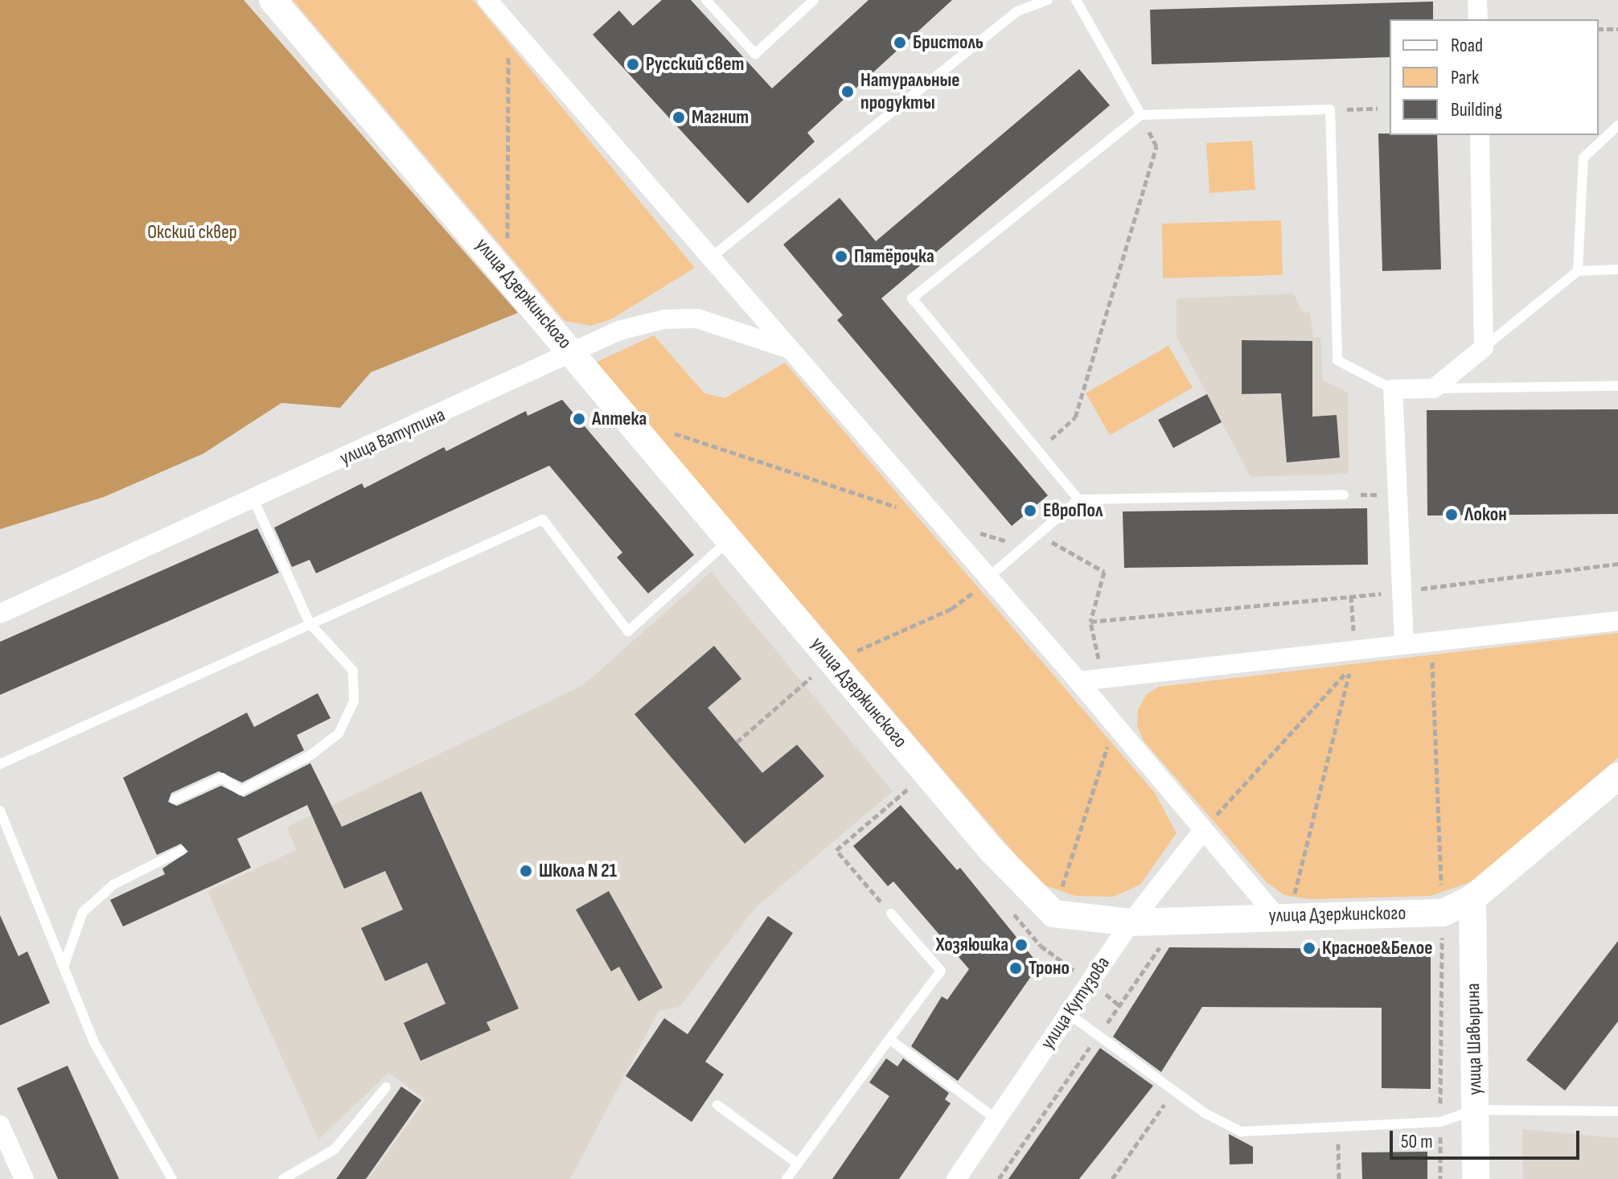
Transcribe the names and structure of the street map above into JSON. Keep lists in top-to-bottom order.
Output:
{
  "streets": {
    "street": [
      "улица Дзержинского",
      "улица Ватутина",
      "улица Кутузова",
      "улица Шавырина"
    ]
  },
  "crossings": [
    ["улица Дзержинского", "улица Ватутина"],
    ["улица Дзержинского", "улица Кутузова"],
    ["улица Дзержинского", "улица Шавырина"]
  ],
  "parks": ["Окский сквер"],
  "places": [
    "Бристоль",
    "Русский свет",
    "Натуральные продукты",
    "Магнит",
    "Пятёрочка",
    "Аптека",
    "ЕвроПол",
    "Локон",
    "Школа N 21",
    "Хозяюшка",
    "Красное&Белое",
    "Троно"
  ],
  "legend": ["Road", "Park", "Building"],
  "scale_bar": "50 m"
}
